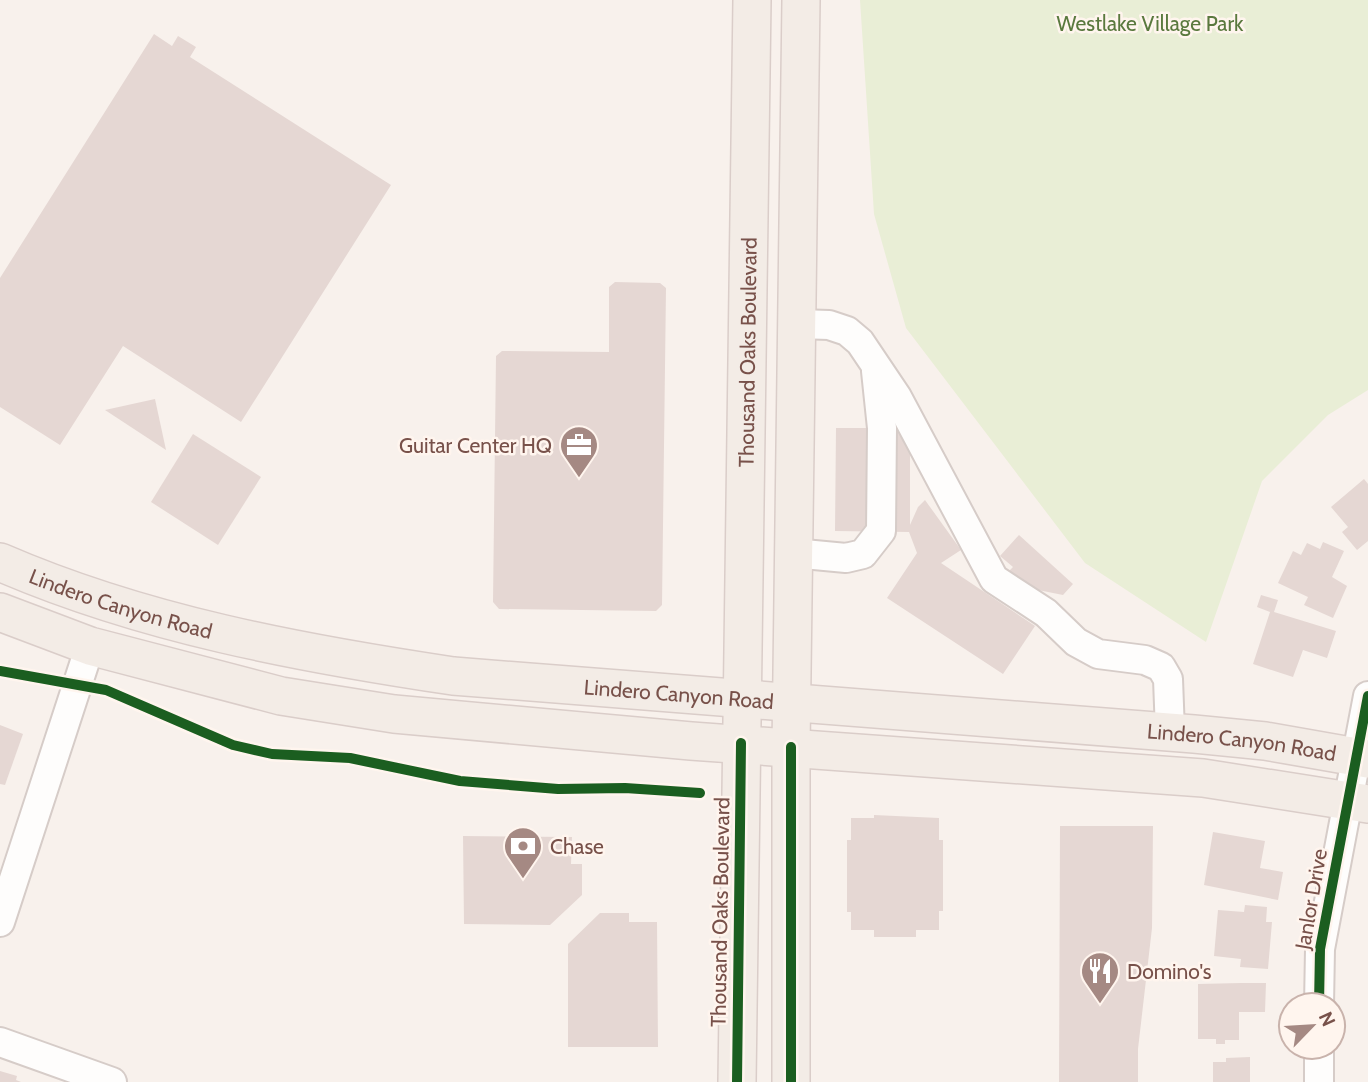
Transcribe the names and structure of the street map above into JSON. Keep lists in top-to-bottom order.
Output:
{
  "streets": {
    "main road": ["Thousand Oaks Boulevard", "Lindero Canyon Road"],
    "street": ["Janlor Drive"]
  },
  "crossings": [
    ["Thousand Oaks Boulevard", "Lindero Canyon Road"],
    ["Lindero Canyon Road", "Janlor Drive"]
  ],
  "parks": ["Westlake Village Park"],
  "places": {
    "office": ["Guitar Center HQ"],
    "bank": ["Chase"],
    "restaurant": ["Domino's"]
  },
  "north": "top right"
}
